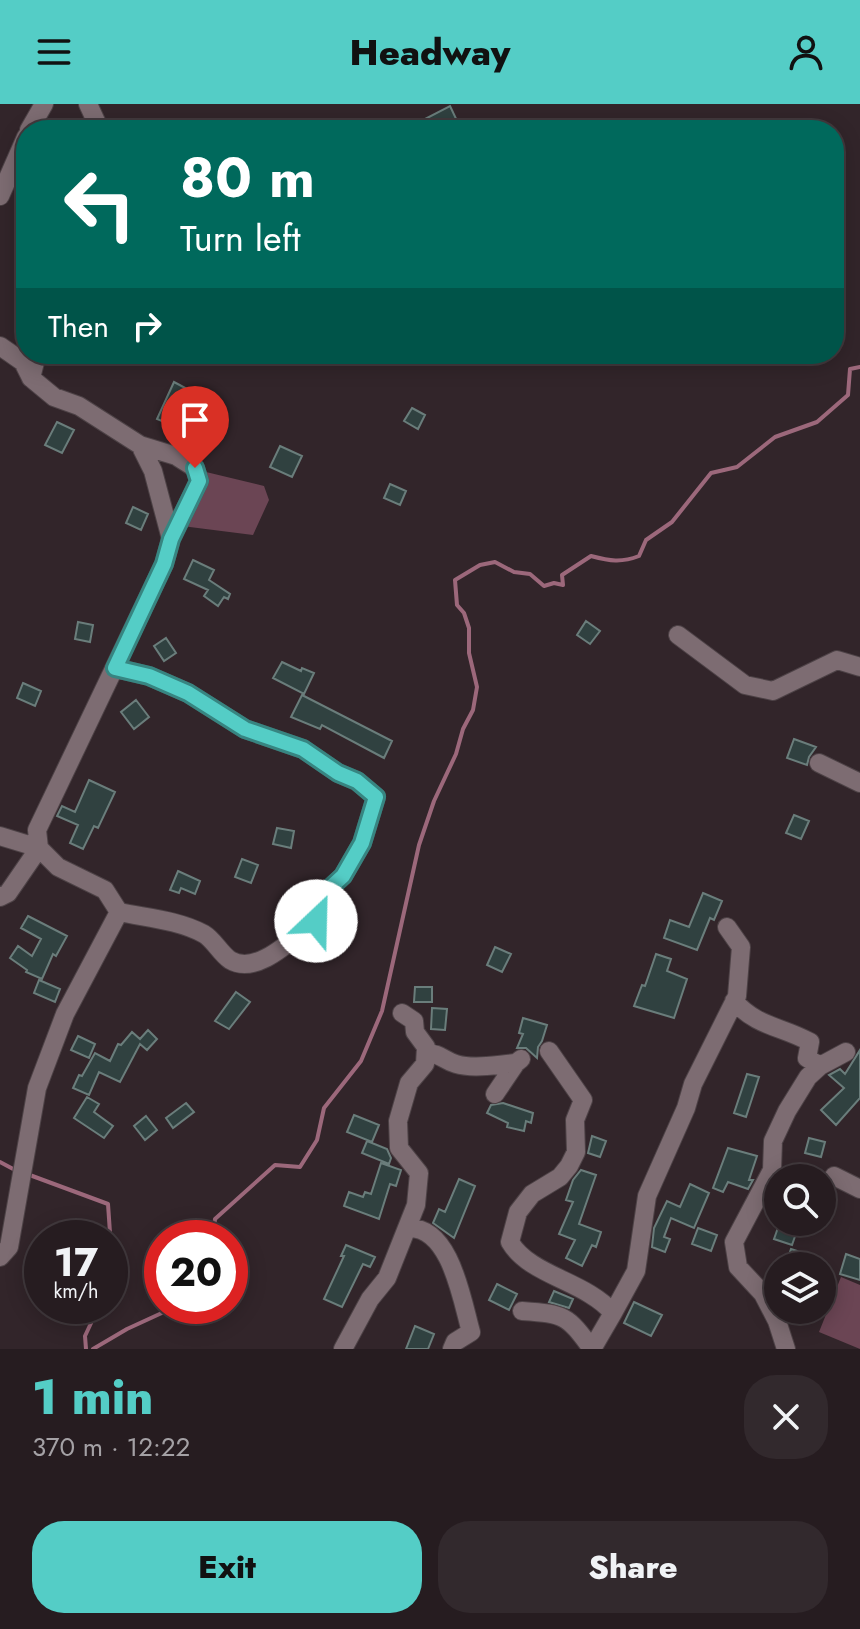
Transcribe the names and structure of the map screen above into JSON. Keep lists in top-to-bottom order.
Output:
{
  "page": {
    "header": "Headway",
    "turn": ["80 m", "Turn left"],
    "then": "Then",
    "speed": "17 km/h",
    "limit": "20",
    "heading": ["1 min", "370 m · 12:22"],
    "buttons": ["Exit", "Share"]
  }
}
